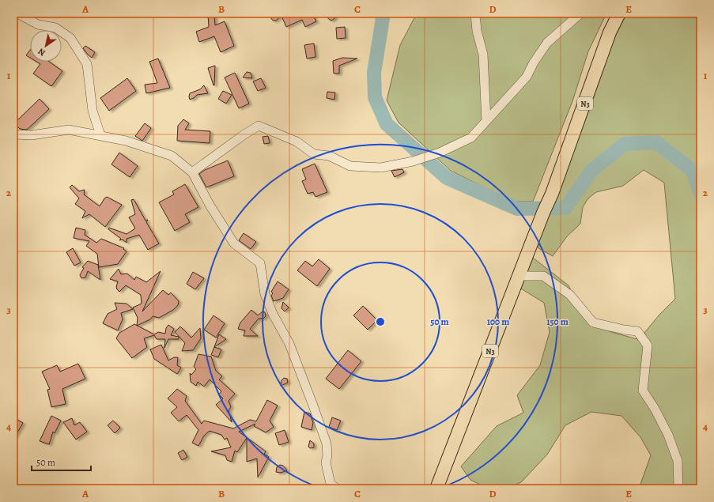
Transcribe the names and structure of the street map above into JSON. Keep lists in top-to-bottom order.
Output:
{
  "streets": {
    "highway": ["N3"]
  },
  "scale_bar": "50 m",
  "north": "bottom left",
  "grid": {
    "columns": [
      "A",
      "B",
      "C",
      "D",
      "E"
    ],
    "rows": [
      "1",
      "2",
      "3",
      "4"
    ]
  },
  "rings": ["50 m", "100 m", "150 m"]
}
